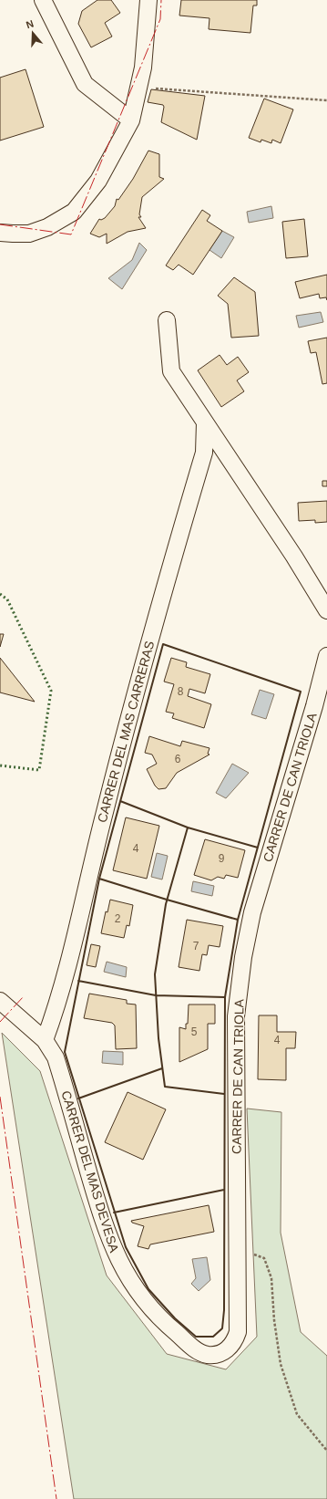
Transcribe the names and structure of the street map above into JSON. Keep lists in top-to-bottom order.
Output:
{
  "streets": {
    "street": ["CARRER DEL MAS CARRERAS", "CARRER DE CAN TRIOLA", "CARRER DEL MAS DEVESA"]
  },
  "crossings": [
    ["CARRER DEL MAS CARRERAS", "CARRER DEL MAS DEVESA"],
    ["CARRER DE CAN TRIOLA", "CARRER DEL MAS DEVESA"]
  ],
  "house_numbers": [
    "8",
    "6",
    "4",
    "9",
    "2",
    "7",
    "5",
    "4"
  ],
  "north": "top"
}
